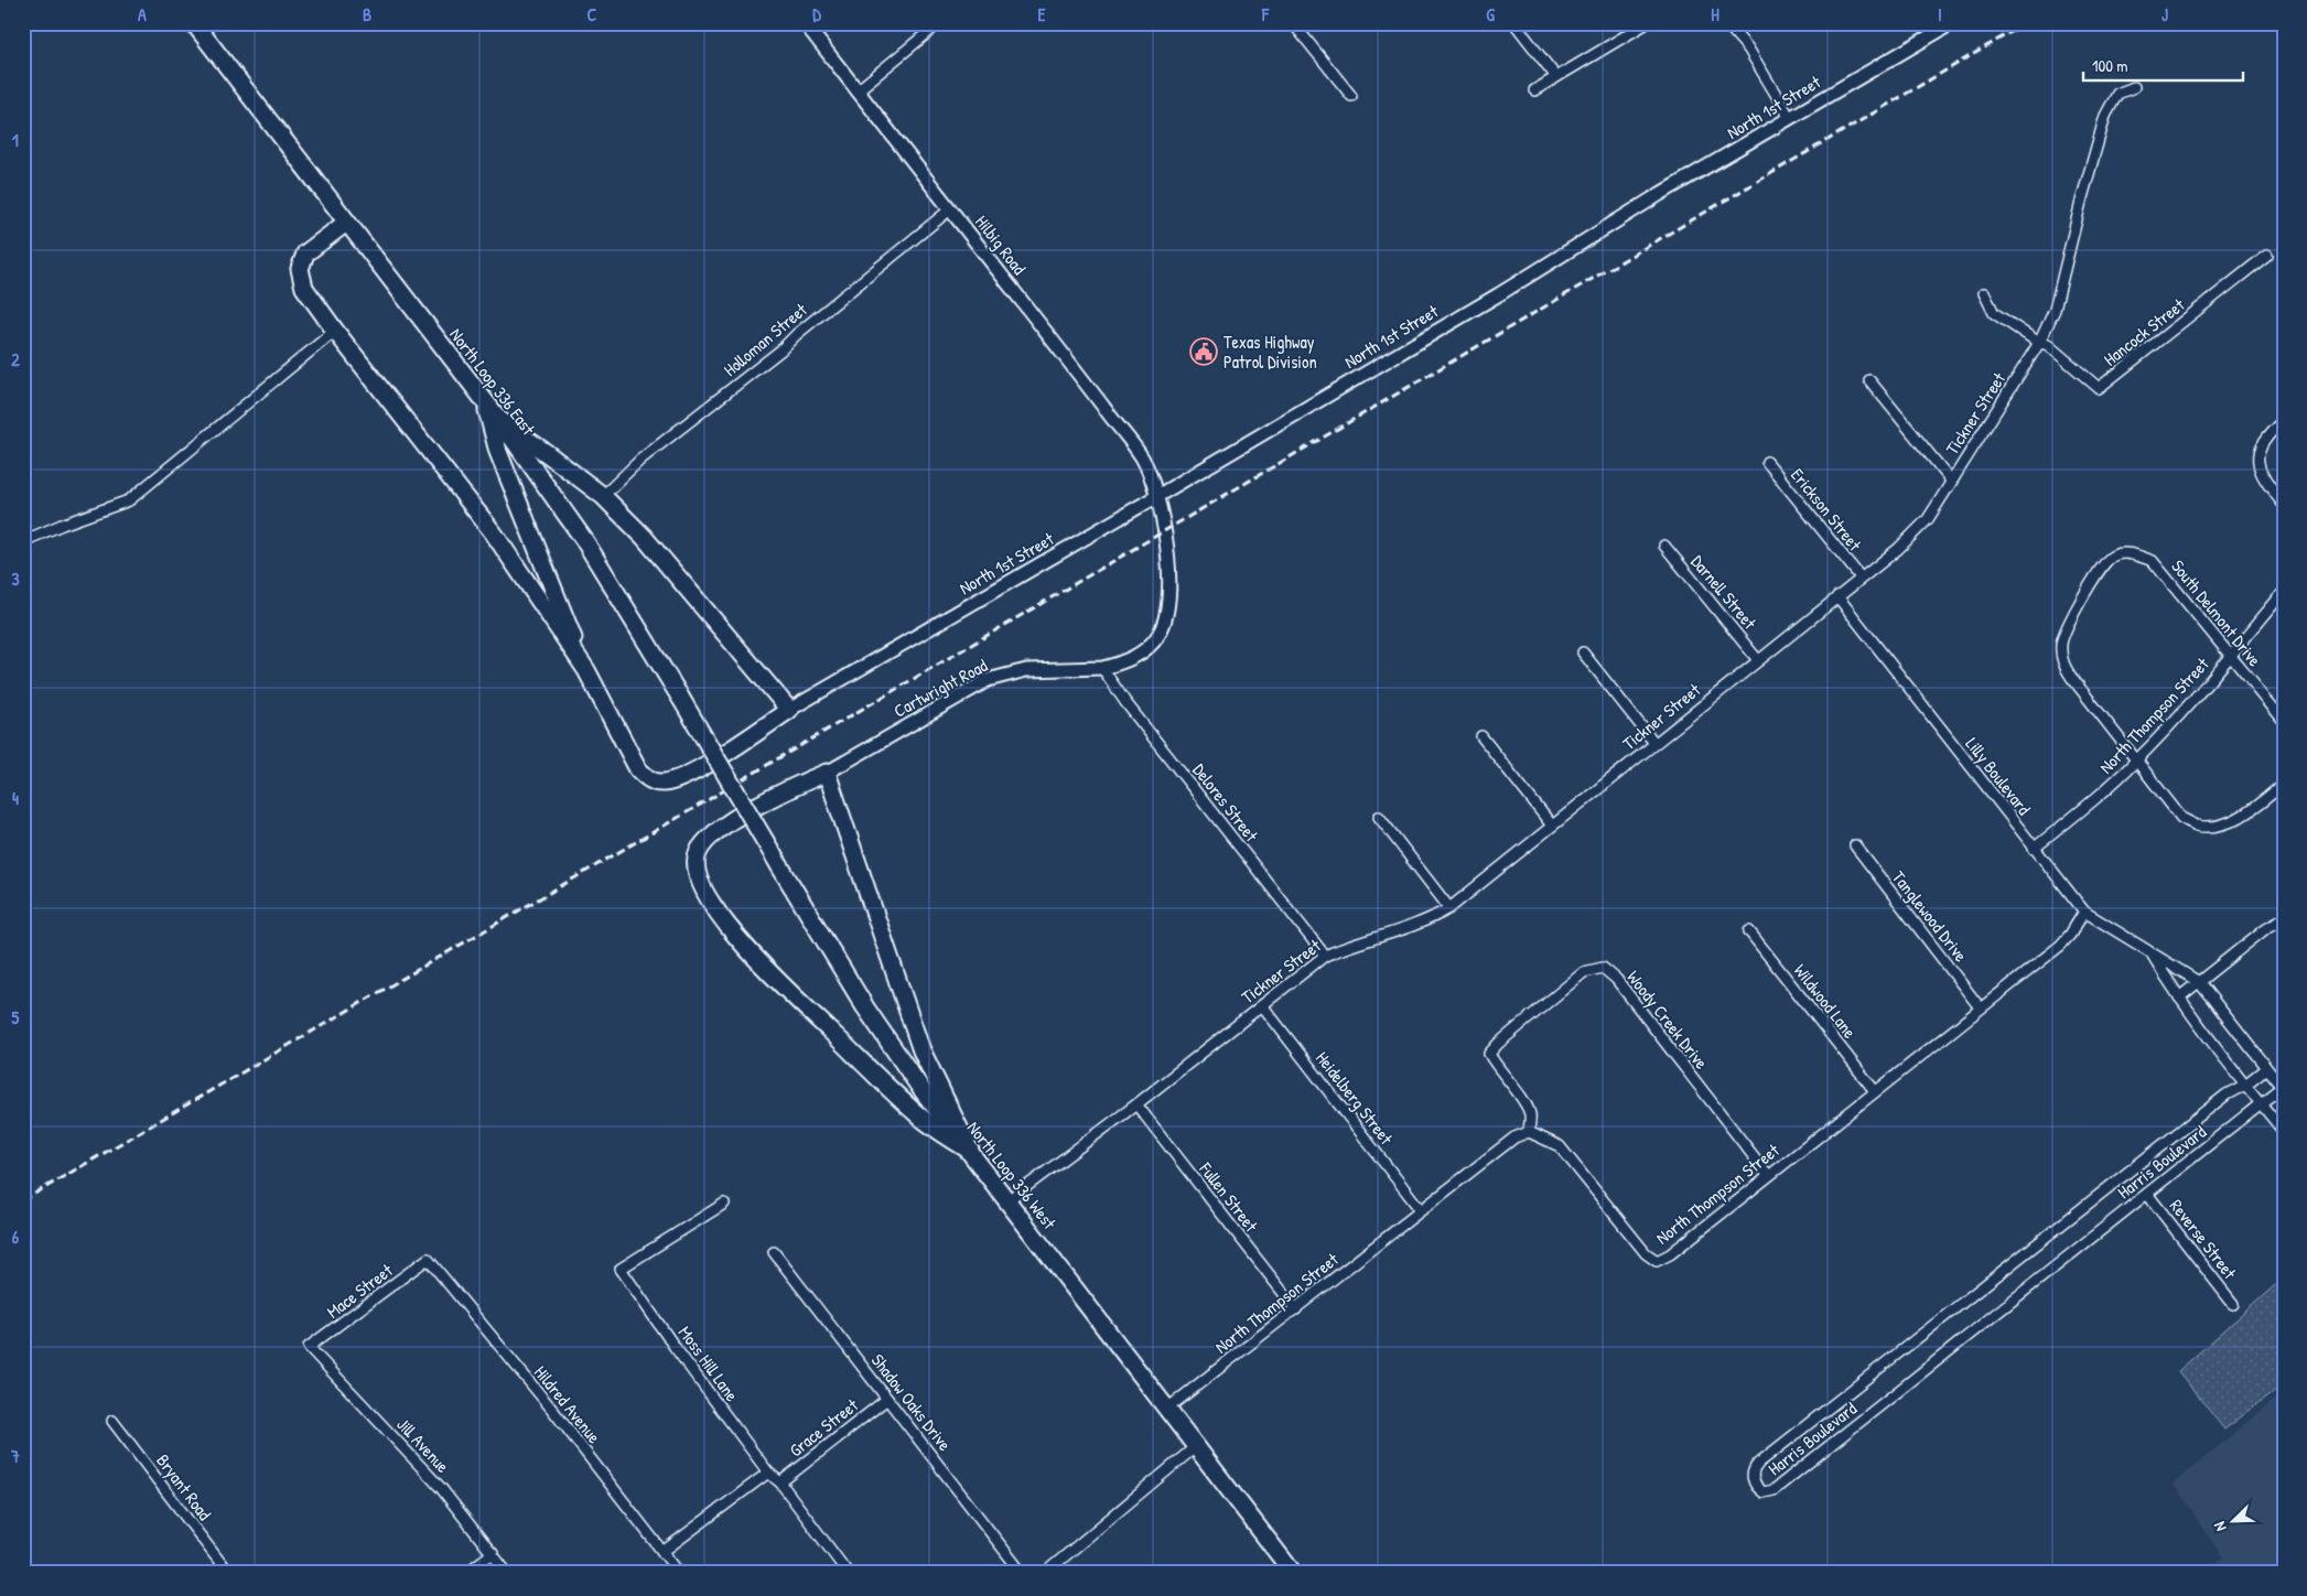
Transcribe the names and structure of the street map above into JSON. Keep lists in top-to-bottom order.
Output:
{
  "streets": {
    "main road": ["North Loop 336 East", "North Loop 336 West"],
    "street": [
      "North 1st Street",
      "Hilbig Road",
      "Hancock Street",
      "Holloman Street",
      "Tickner Street",
      "Erickson Street",
      "Darnell Street",
      "South Delmont Drive",
      "Cartwright Road",
      "North Thompson Street",
      "Lilly Boulevard",
      "Delores Street",
      "Tanglewood Drive",
      "Wildwood Lane",
      "Woody Creek Drive",
      "Heidelberg Street",
      "Harris Boulevard",
      "Fullen Street",
      "Reverse Street",
      "Mace Street",
      "Moss Hill Lane",
      "Shadow Oaks Drive",
      "Hildred Avenue",
      "Grace Street",
      "Jill Avenue",
      "Bryant Road"
    ]
  },
  "crossings": [
    ["North 1st Street", "Hilbig Road"],
    ["North 1st Street", "Cartwright Road"],
    ["Hilbig Road", "Holloman Street"],
    ["Hilbig Road", "Cartwright Road"],
    ["Hancock Street", "Tickner Street"],
    ["North Loop 336 East", "North Loop 336 West"],
    ["Tickner Street", "Erickson Street"],
    ["Tickner Street", "Darnell Street"],
    ["Tickner Street", "Lilly Boulevard"],
    ["Tickner Street", "Delores Street"],
    ["Tickner Street", "Heidelberg Street"],
    ["Tickner Street", "North Loop 336 West"],
    ["Tickner Street", "Fullen Street"],
    ["South Delmont Drive", "North Thompson Street"],
    ["Cartwright Road", "Delores Street"],
    ["North Thompson Street", "Lilly Boulevard"],
    ["North Thompson Street", "Tanglewood Drive"],
    ["North Thompson Street", "Wildwood Lane"],
    ["North Thompson Street", "Woody Creek Drive"],
    ["North Thompson Street", "Heidelberg Street"],
    ["North Thompson Street", "North Loop 336 West"],
    ["North Thompson Street", "Fullen Street"],
    ["Lilly Boulevard", "Harris Boulevard"],
    ["Harris Boulevard", "Reverse Street"],
    ["Mace Street", "Hildred Avenue"],
    ["Mace Street", "Jill Avenue"],
    ["Moss Hill Lane", "Grace Street"],
    ["Shadow Oaks Drive", "Grace Street"]
  ],
  "places": {
    "public building": ["Texas Highway Patrol Division"]
  },
  "scale_bar": "100 m",
  "north": "bottom left",
  "grid": {
    "columns": [
      "A",
      "B",
      "C",
      "D",
      "E",
      "F",
      "G",
      "H",
      "I",
      "J"
    ],
    "rows": [
      "1",
      "2",
      "3",
      "4",
      "5",
      "6",
      "7"
    ]
  }
}
